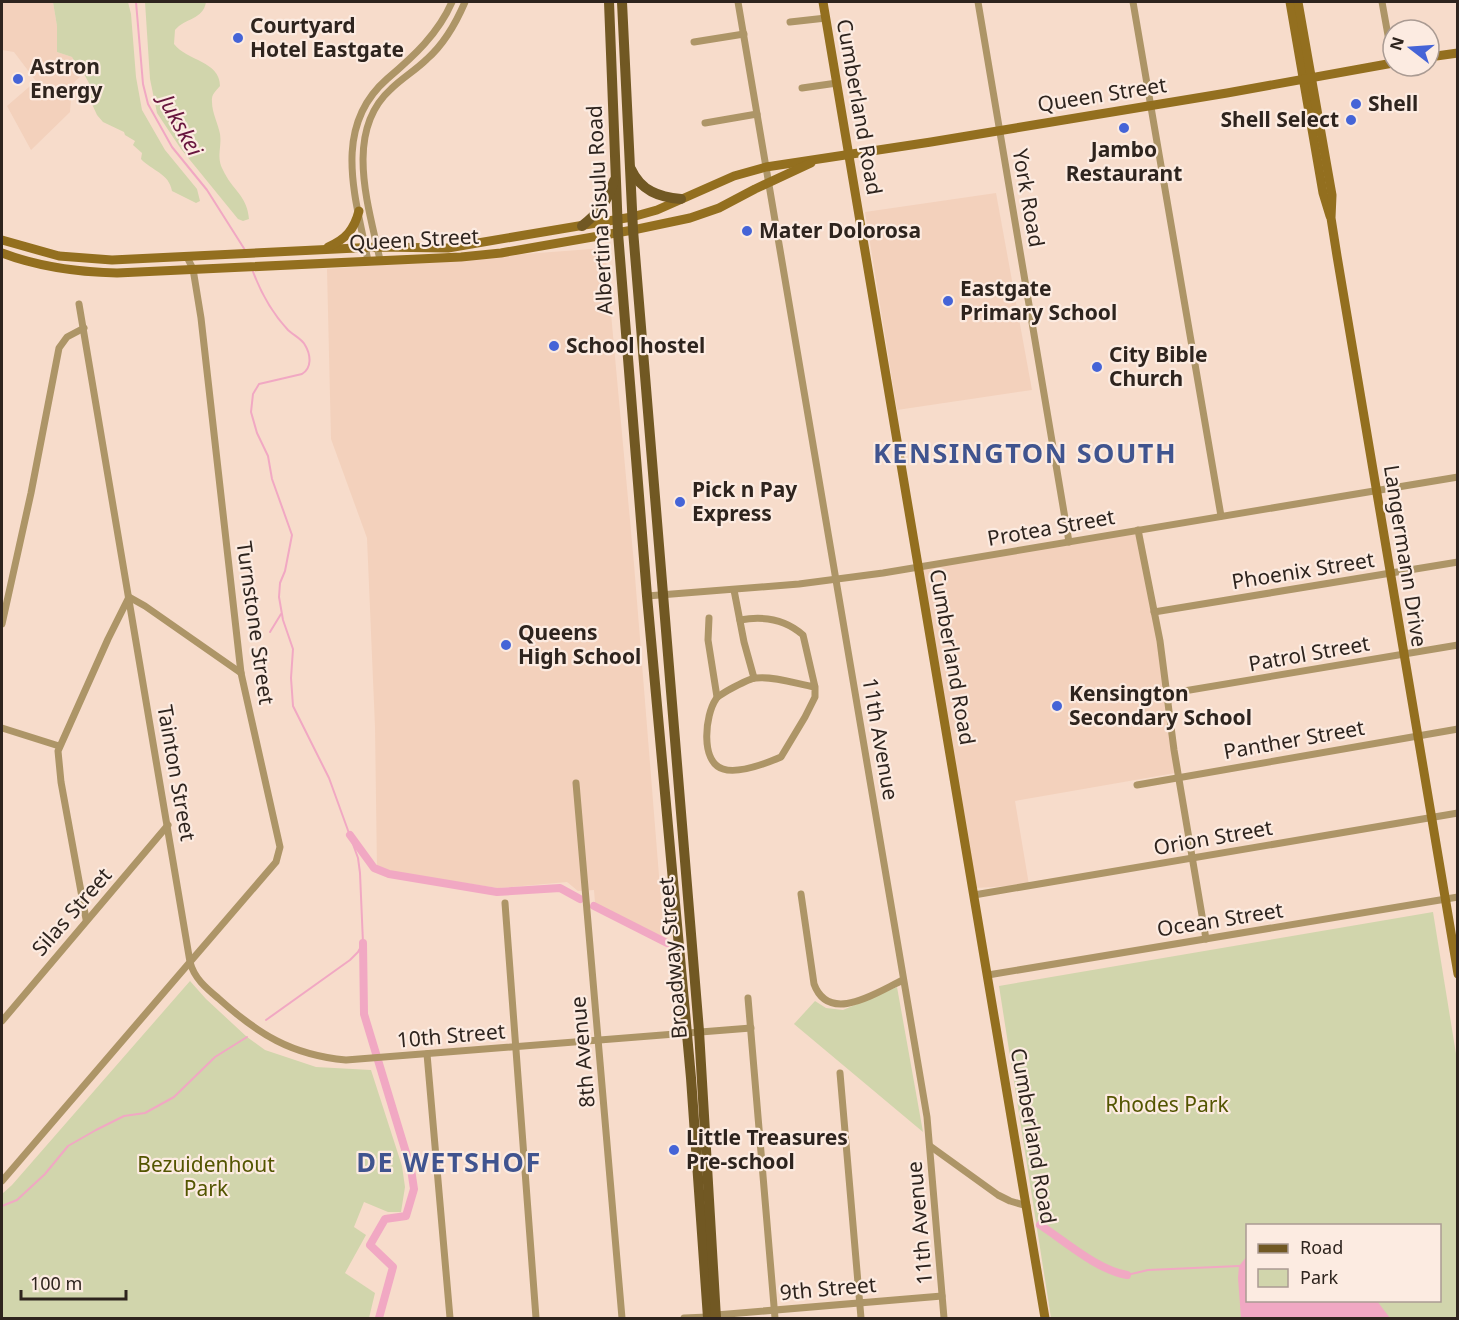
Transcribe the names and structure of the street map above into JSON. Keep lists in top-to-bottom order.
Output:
{
  "streets": {
    "main road": [
      "Queen Street",
      "Cumberland Road",
      "Albertina Sisulu Road",
      "Langermann Drive",
      "Broadway Street"
    ],
    "street": [
      "York Road",
      "Protea Street",
      "Phoenix Street",
      "Turnstone Street",
      "Patrol Street",
      "11th Avenue",
      "Panther Street",
      "Tainton Street",
      "Orion Street",
      "Silas Street",
      "Ocean Street",
      "10th Street",
      "8th Avenue",
      "9th Street"
    ]
  },
  "crossings": [
    ["Queen Street", "Cumberland Road"],
    ["Queen Street", "York Road"],
    ["Queen Street", "Albertina Sisulu Road"],
    ["Queen Street", "Langermann Drive"],
    ["Queen Street", "Turnstone Street"],
    ["Queen Street", "11th Avenue"],
    ["Cumberland Road", "Protea Street"],
    ["Cumberland Road", "Orion Street"],
    ["Cumberland Road", "Ocean Street"],
    ["York Road", "Protea Street"],
    ["Albertina Sisulu Road", "Protea Street"],
    ["Albertina Sisulu Road", "Broadway Street"],
    ["Protea Street", "Langermann Drive"],
    ["Protea Street", "11th Avenue"],
    ["Protea Street", "Broadway Street"],
    ["Langermann Drive", "Phoenix Street"],
    ["Langermann Drive", "Patrol Street"],
    ["Langermann Drive", "Panther Street"],
    ["Langermann Drive", "Orion Street"],
    ["Langermann Drive", "Ocean Street"],
    ["Turnstone Street", "Tainton Street"],
    ["Turnstone Street", "10th Street"],
    ["11th Avenue", "9th Street"],
    ["Tainton Street", "Silas Street"],
    ["Tainton Street", "10th Street"],
    ["Broadway Street", "10th Street"],
    ["Broadway Street", "9th Street"],
    ["10th Street", "8th Avenue"]
  ],
  "districts": ["KENSINGTON SOUTH", "DE WETSHOF"],
  "water": ["Jukskei"],
  "parks": ["Rhodes Park", "Bezuidenhout Park"],
  "places": [
    "Courtyard Hotel Eastgate",
    "Astron Energy",
    "Shell",
    "Shell Select",
    "Jambo Restaurant",
    "Mater Dolorosa",
    "Eastgate Primary School",
    "School hostel",
    "City Bible Church",
    "Pick n Pay Express",
    "Queens High School",
    "Kensington Secondary School",
    "Little Treasures Pre-school"
  ],
  "legend": ["Road", "Park"],
  "scale_bar": "100 m",
  "north": "left"
}
